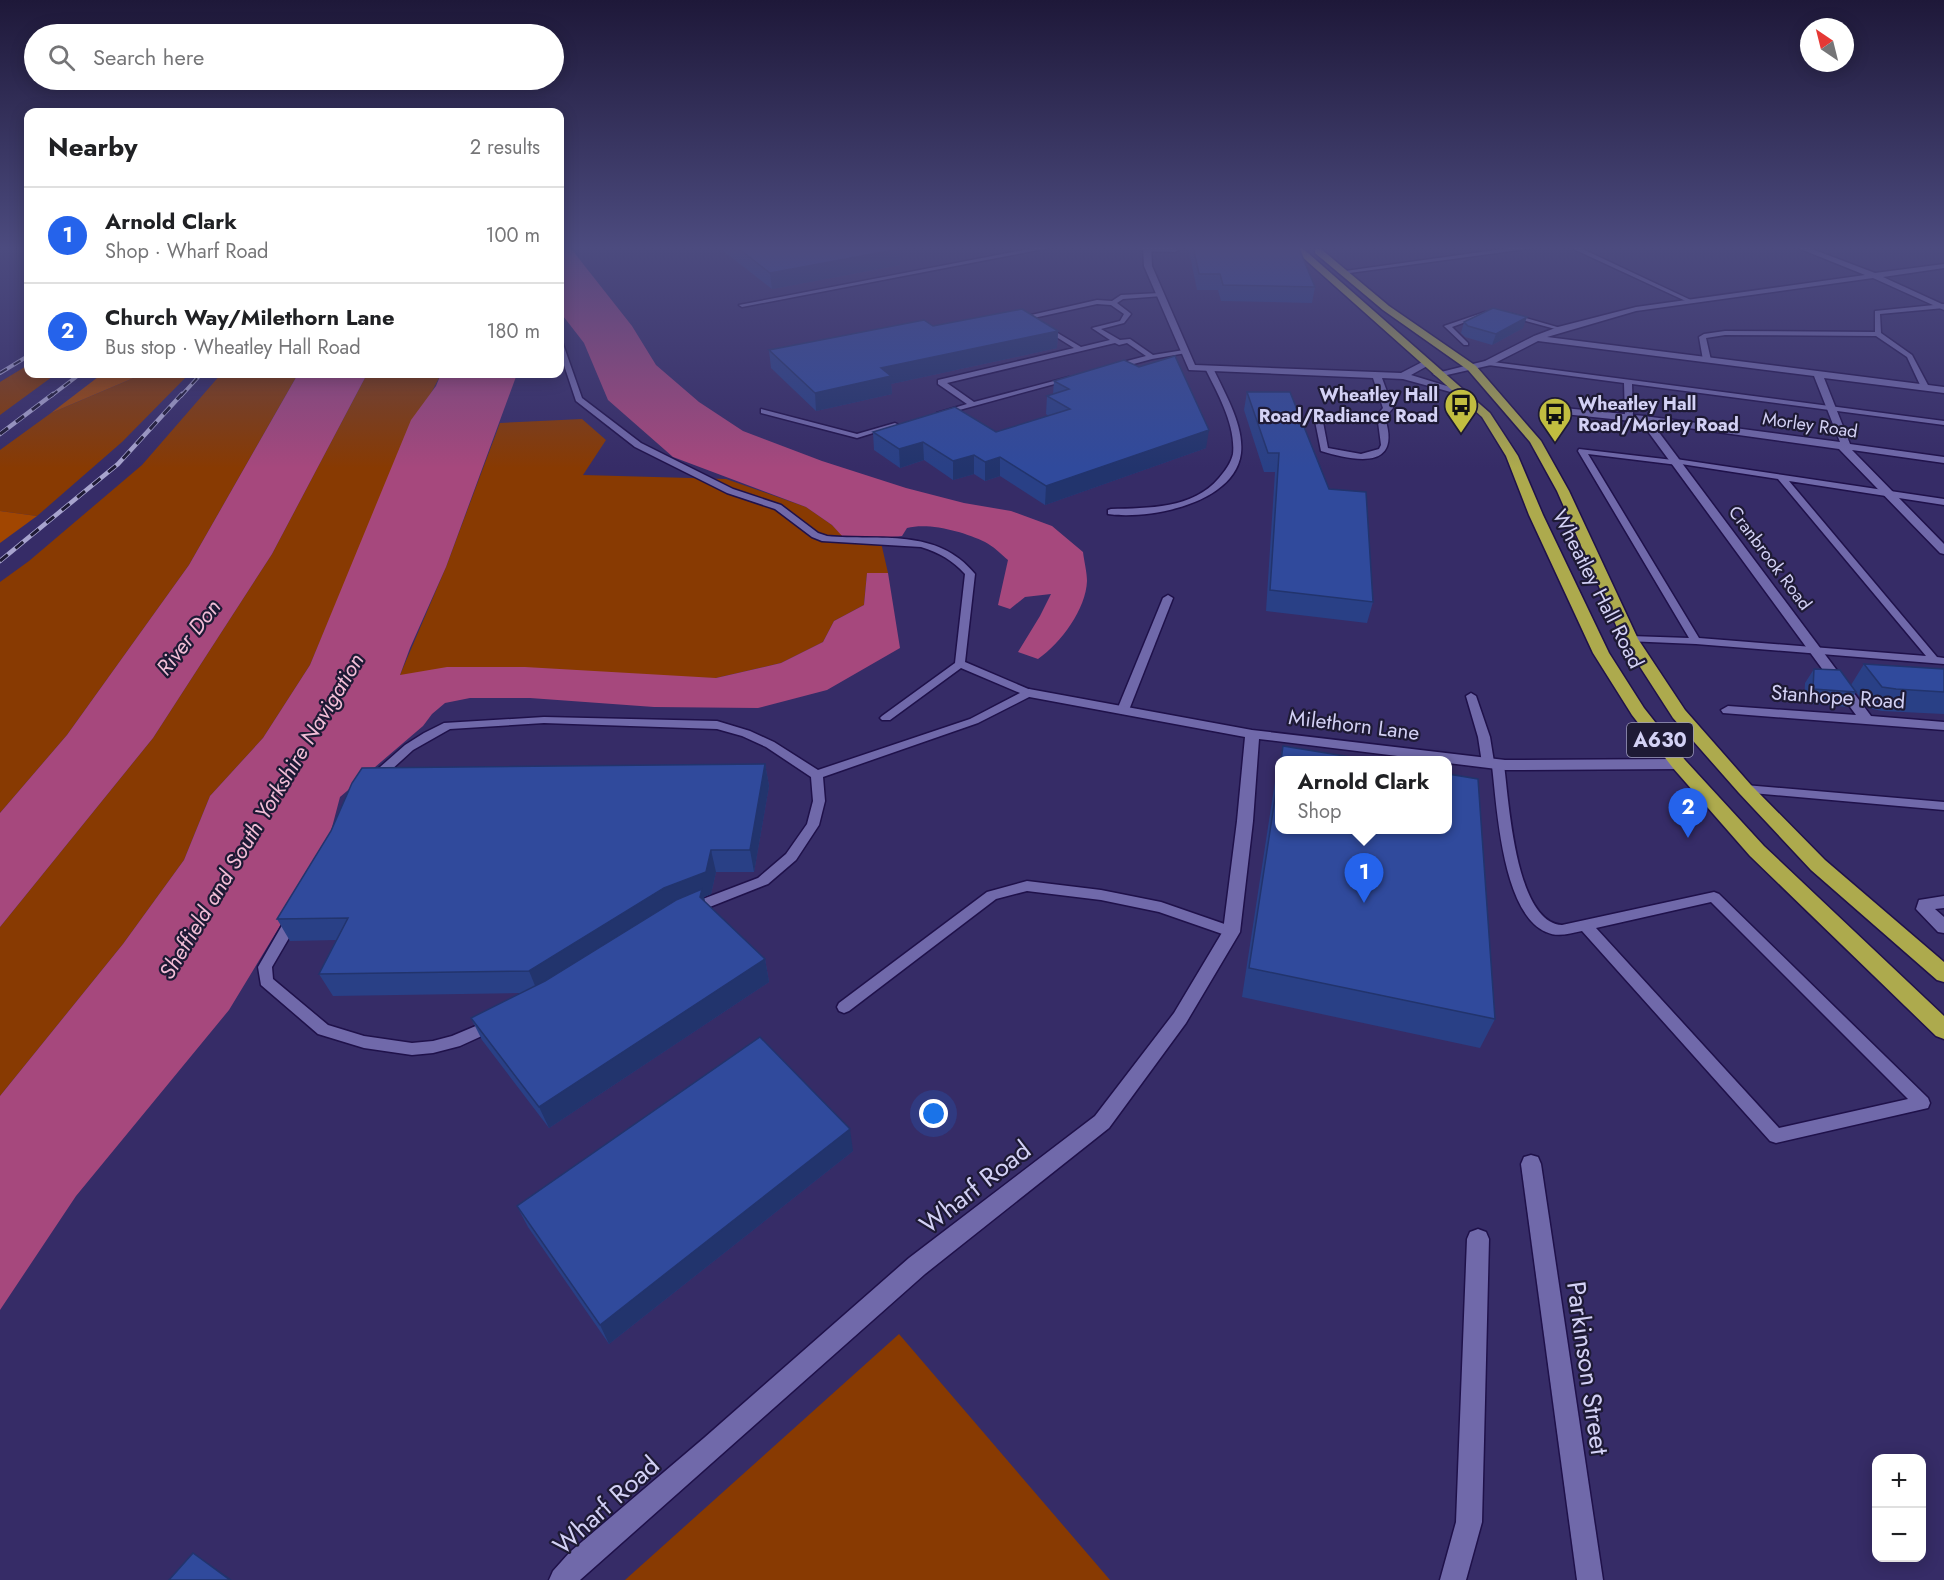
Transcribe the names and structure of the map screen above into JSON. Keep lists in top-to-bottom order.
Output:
{
  "streets": {
    "highway": ["Wheatley Hall Road", "A630"],
    "street": [
      "Morley Road",
      "Cranbrook Road",
      "Stanhope Road",
      "Milethorn Lane",
      "Wharf Road",
      "Parkinson Street"
    ]
  },
  "crossings": [
    ["Morley Road", "Cranbrook Road"],
    ["Cranbrook Road", "Stanhope Road"],
    ["Wheatley Hall Road", "Milethorn Lane"],
    ["Milethorn Lane", "Wharf Road"]
  ],
  "water": ["River Don", "Sheffield and South Yorkshire Navigation"],
  "places": {
    "bus stop": ["Wheatley Hall Road/Radiance Road", "Wheatley Hall Road/Morley Road"]
  },
  "north": "top left",
  "page": {
    "search": "Search here",
    "heading": ["Nearby", "2 results"],
    "list": [
      {
        "mark": "1",
        "name": "Arnold Clark",
        "note": "Shop · Wharf Road",
        "value": "100 m"
      },
      {
        "mark": "2",
        "name": "Church Way/Milethorn Lane",
        "note": "Bus stop · Wheatley Hall Road",
        "value": "180 m"
      }
    ],
    "popup": ["Arnold Clark", "Shop"],
    "pins": ["2", "1"],
    "map_buttons": ["+", "−"]
  }
}
